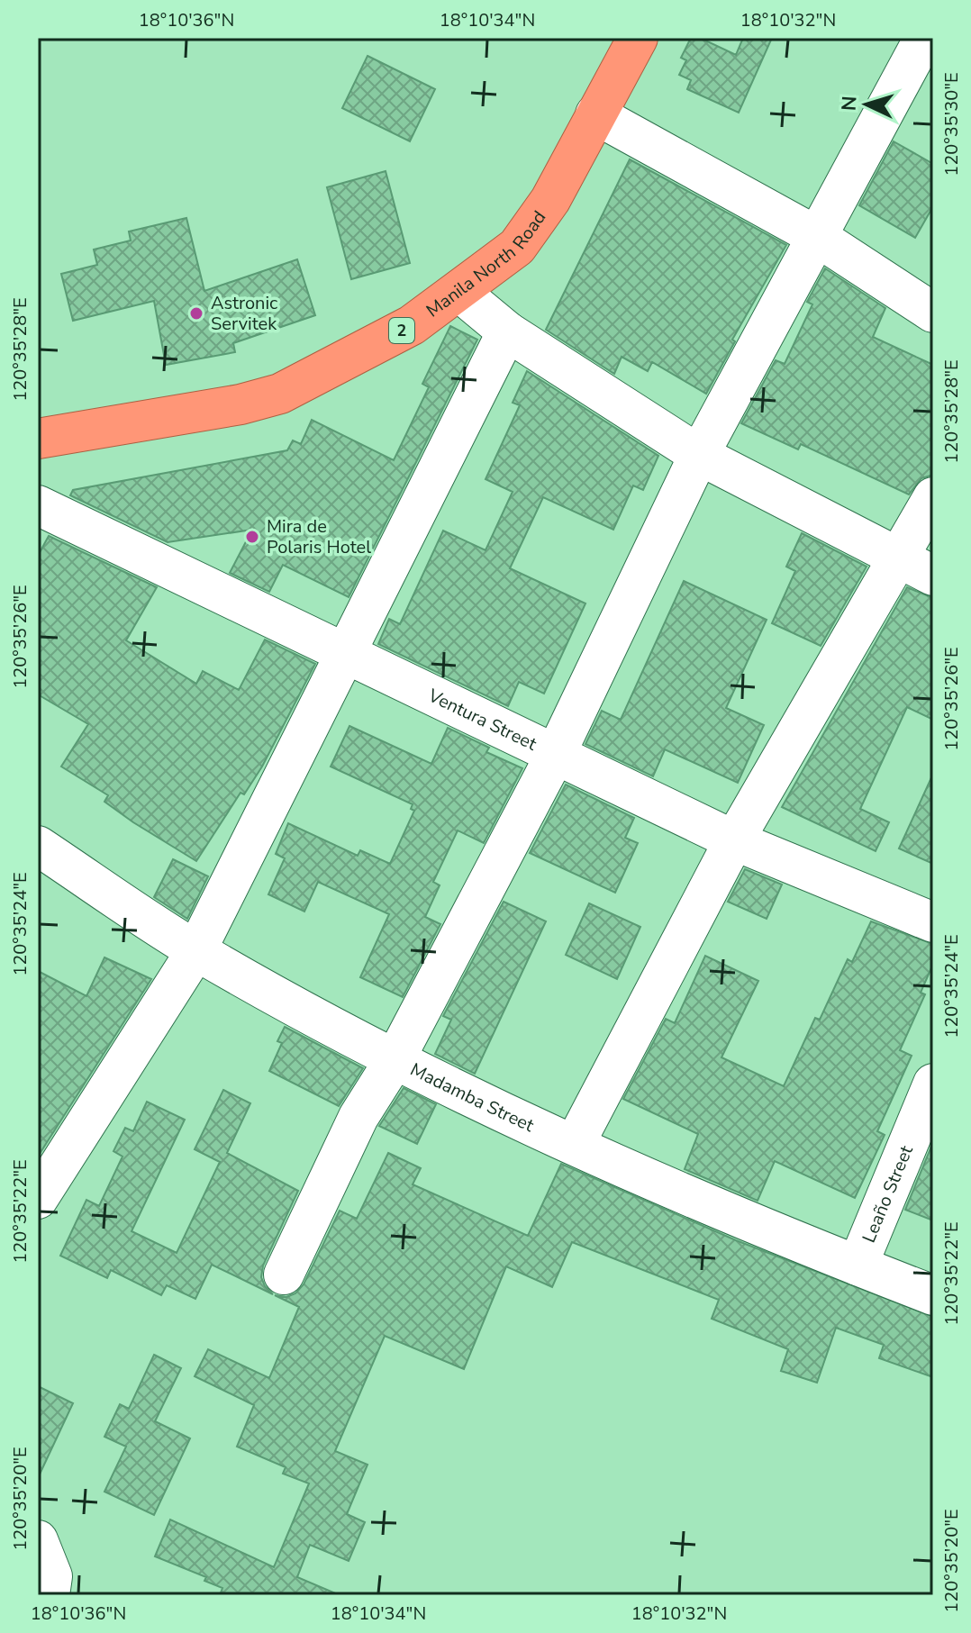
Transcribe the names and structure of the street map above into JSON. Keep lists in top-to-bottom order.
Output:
{
  "streets": {
    "highway": ["Manila North Road", "2"],
    "street": ["Ventura Street", "Madamba Street", "Leaño Street"]
  },
  "crossings": [
    ["Madamba Street", "Leaño Street"]
  ],
  "places": ["Astronic Servitek", "Mira de Polaris Hotel"],
  "north": "left",
  "coordinates": [
    "18°10'36\"N",
    "18°10'34\"N",
    "18°10'32\"N",
    "120°35'30\"E",
    "120°35'28\"E",
    "120°35'26\"E",
    "120°35'24\"E",
    "120°35'22\"E",
    "120°35'20\"E"
  ]
}
